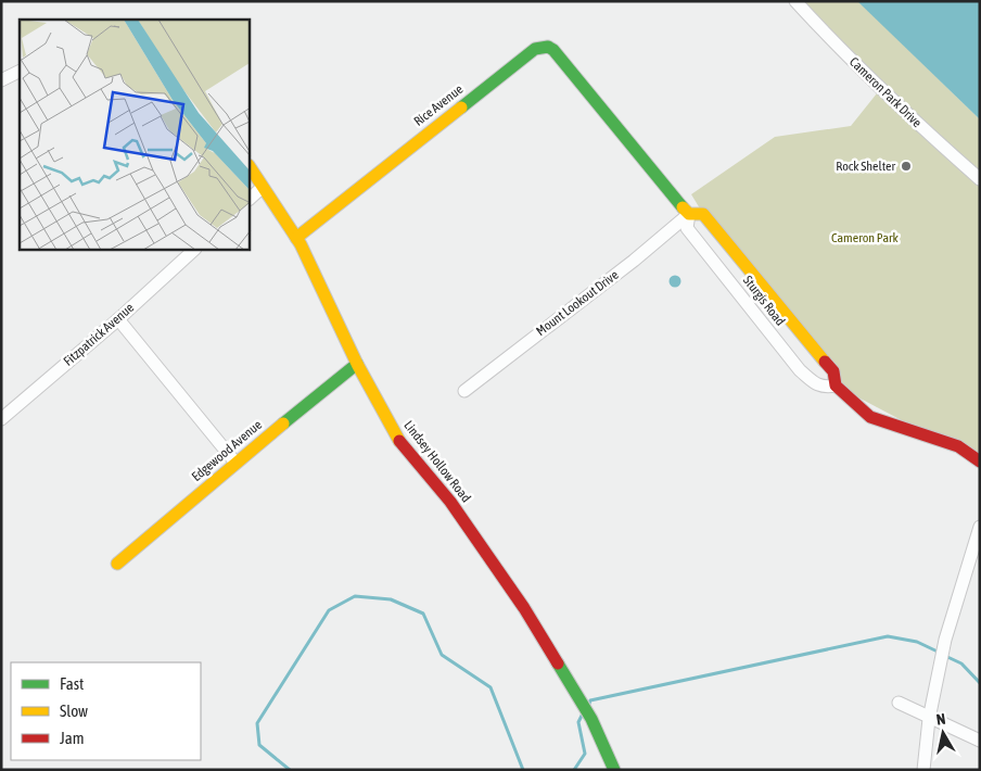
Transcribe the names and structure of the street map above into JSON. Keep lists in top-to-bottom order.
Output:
{
  "streets": {
    "street": [
      "Cameron Park Drive",
      "Rice Avenue",
      "Sturgis Road",
      "Mount Lookout Drive",
      "Fitzpatrick Avenue",
      "Edgewood Avenue",
      "Lindsey Hollow Road"
    ]
  },
  "crossings": [
    ["Rice Avenue", "Sturgis Road"],
    ["Rice Avenue", "Lindsey Hollow Road"],
    ["Sturgis Road", "Mount Lookout Drive"],
    ["Edgewood Avenue", "Lindsey Hollow Road"]
  ],
  "parks": ["Cameron Park"],
  "places": ["Rock Shelter"],
  "legend": ["Fast", "Slow", "Jam"],
  "north": "top"
}
